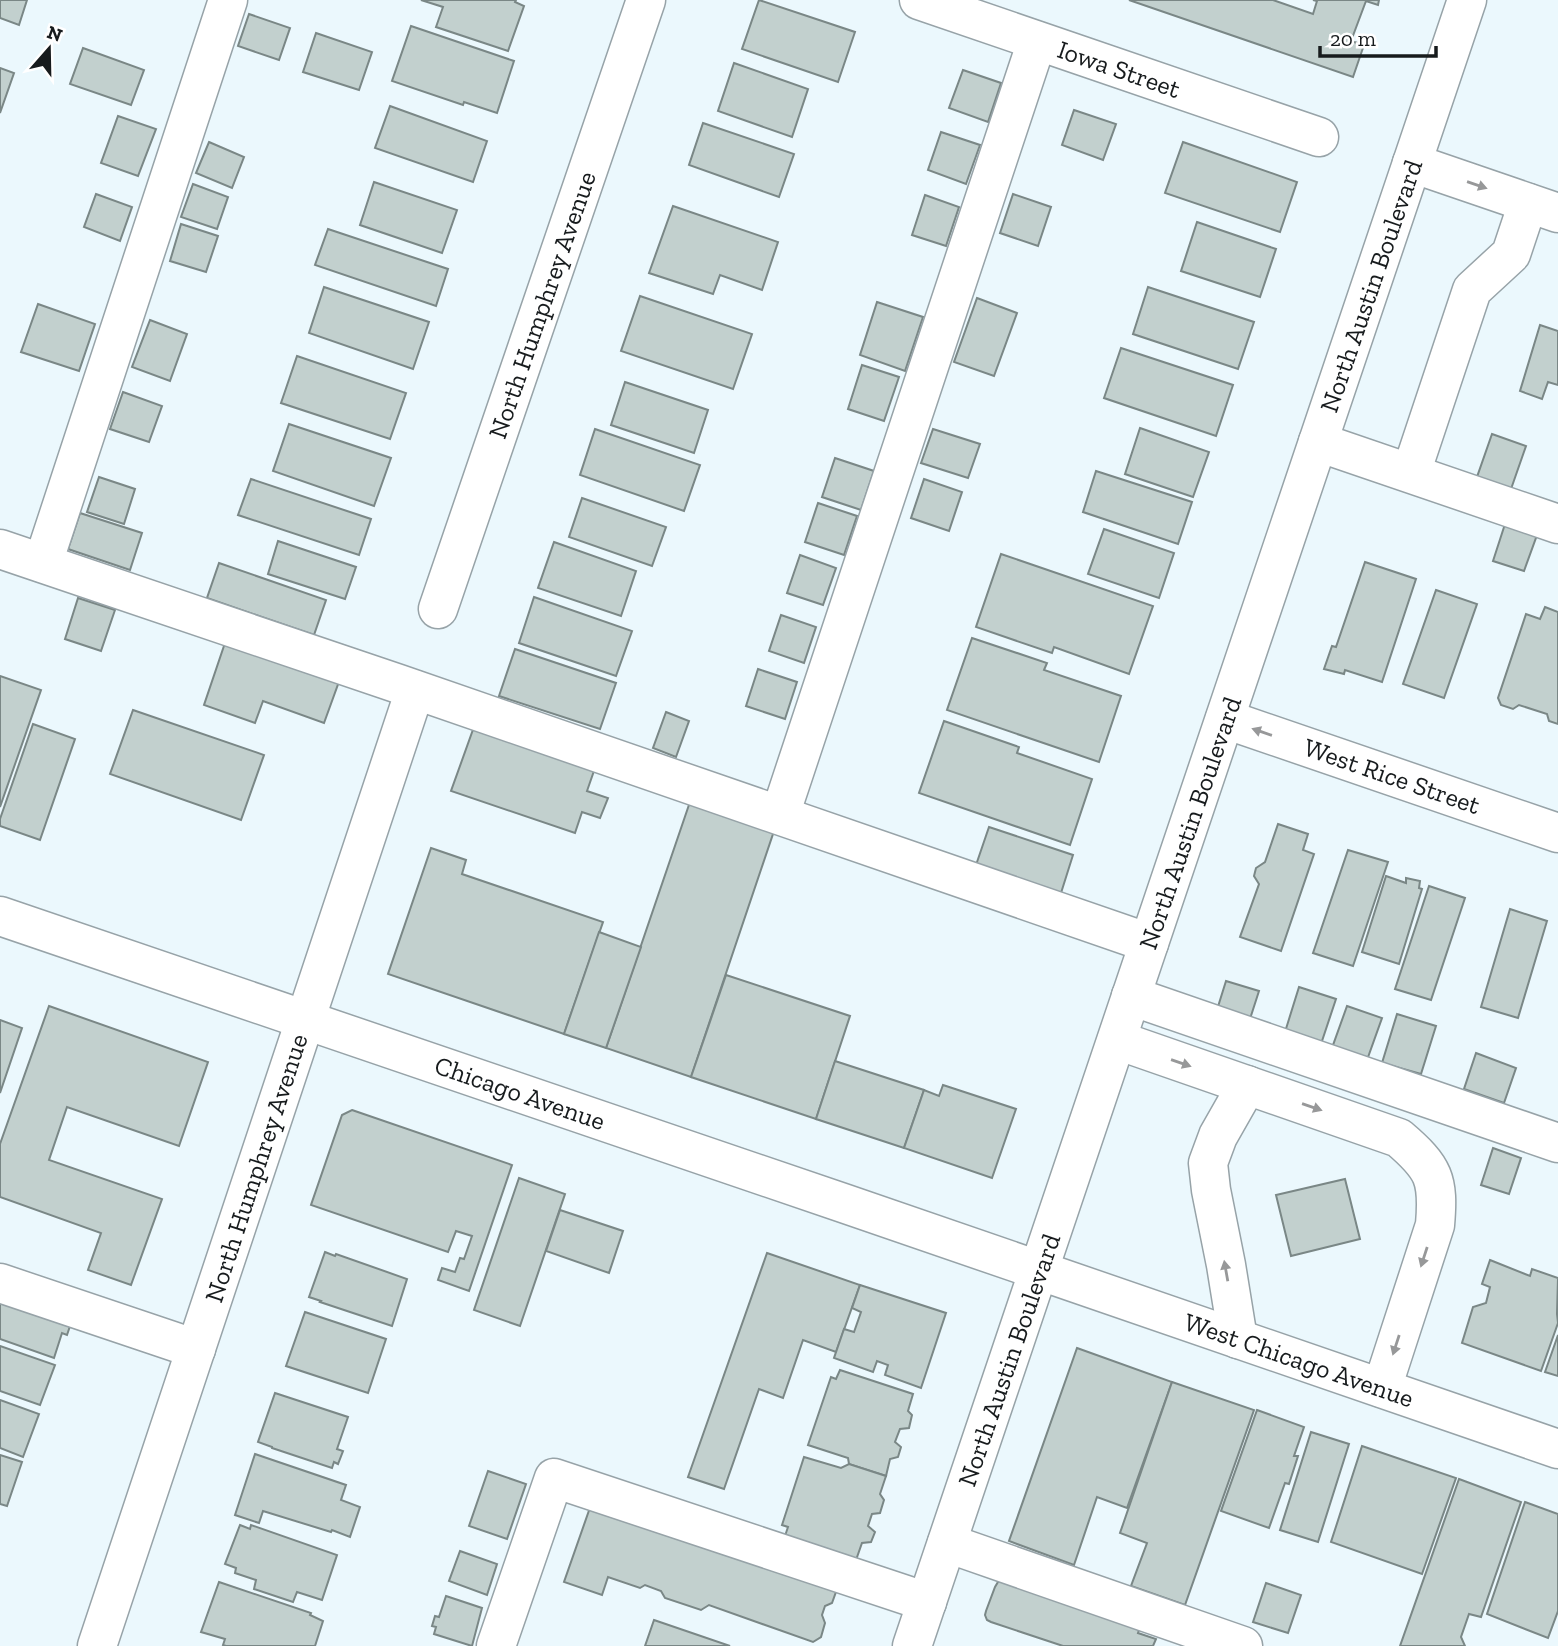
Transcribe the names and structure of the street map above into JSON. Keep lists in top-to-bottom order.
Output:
{
  "streets": {
    "street": [
      "Iowa Street",
      "North Austin Boulevard",
      "North Humphrey Avenue",
      "West Rice Street",
      "Chicago Avenue",
      "West Chicago Avenue"
    ]
  },
  "crossings": [
    ["North Austin Boulevard", "West Rice Street"],
    ["North Austin Boulevard", "Chicago Avenue"],
    ["North Austin Boulevard", "West Chicago Avenue"],
    ["North Humphrey Avenue", "Chicago Avenue"],
    ["Chicago Avenue", "West Chicago Avenue"]
  ],
  "scale_bar": "20 m",
  "north": "top"
}
